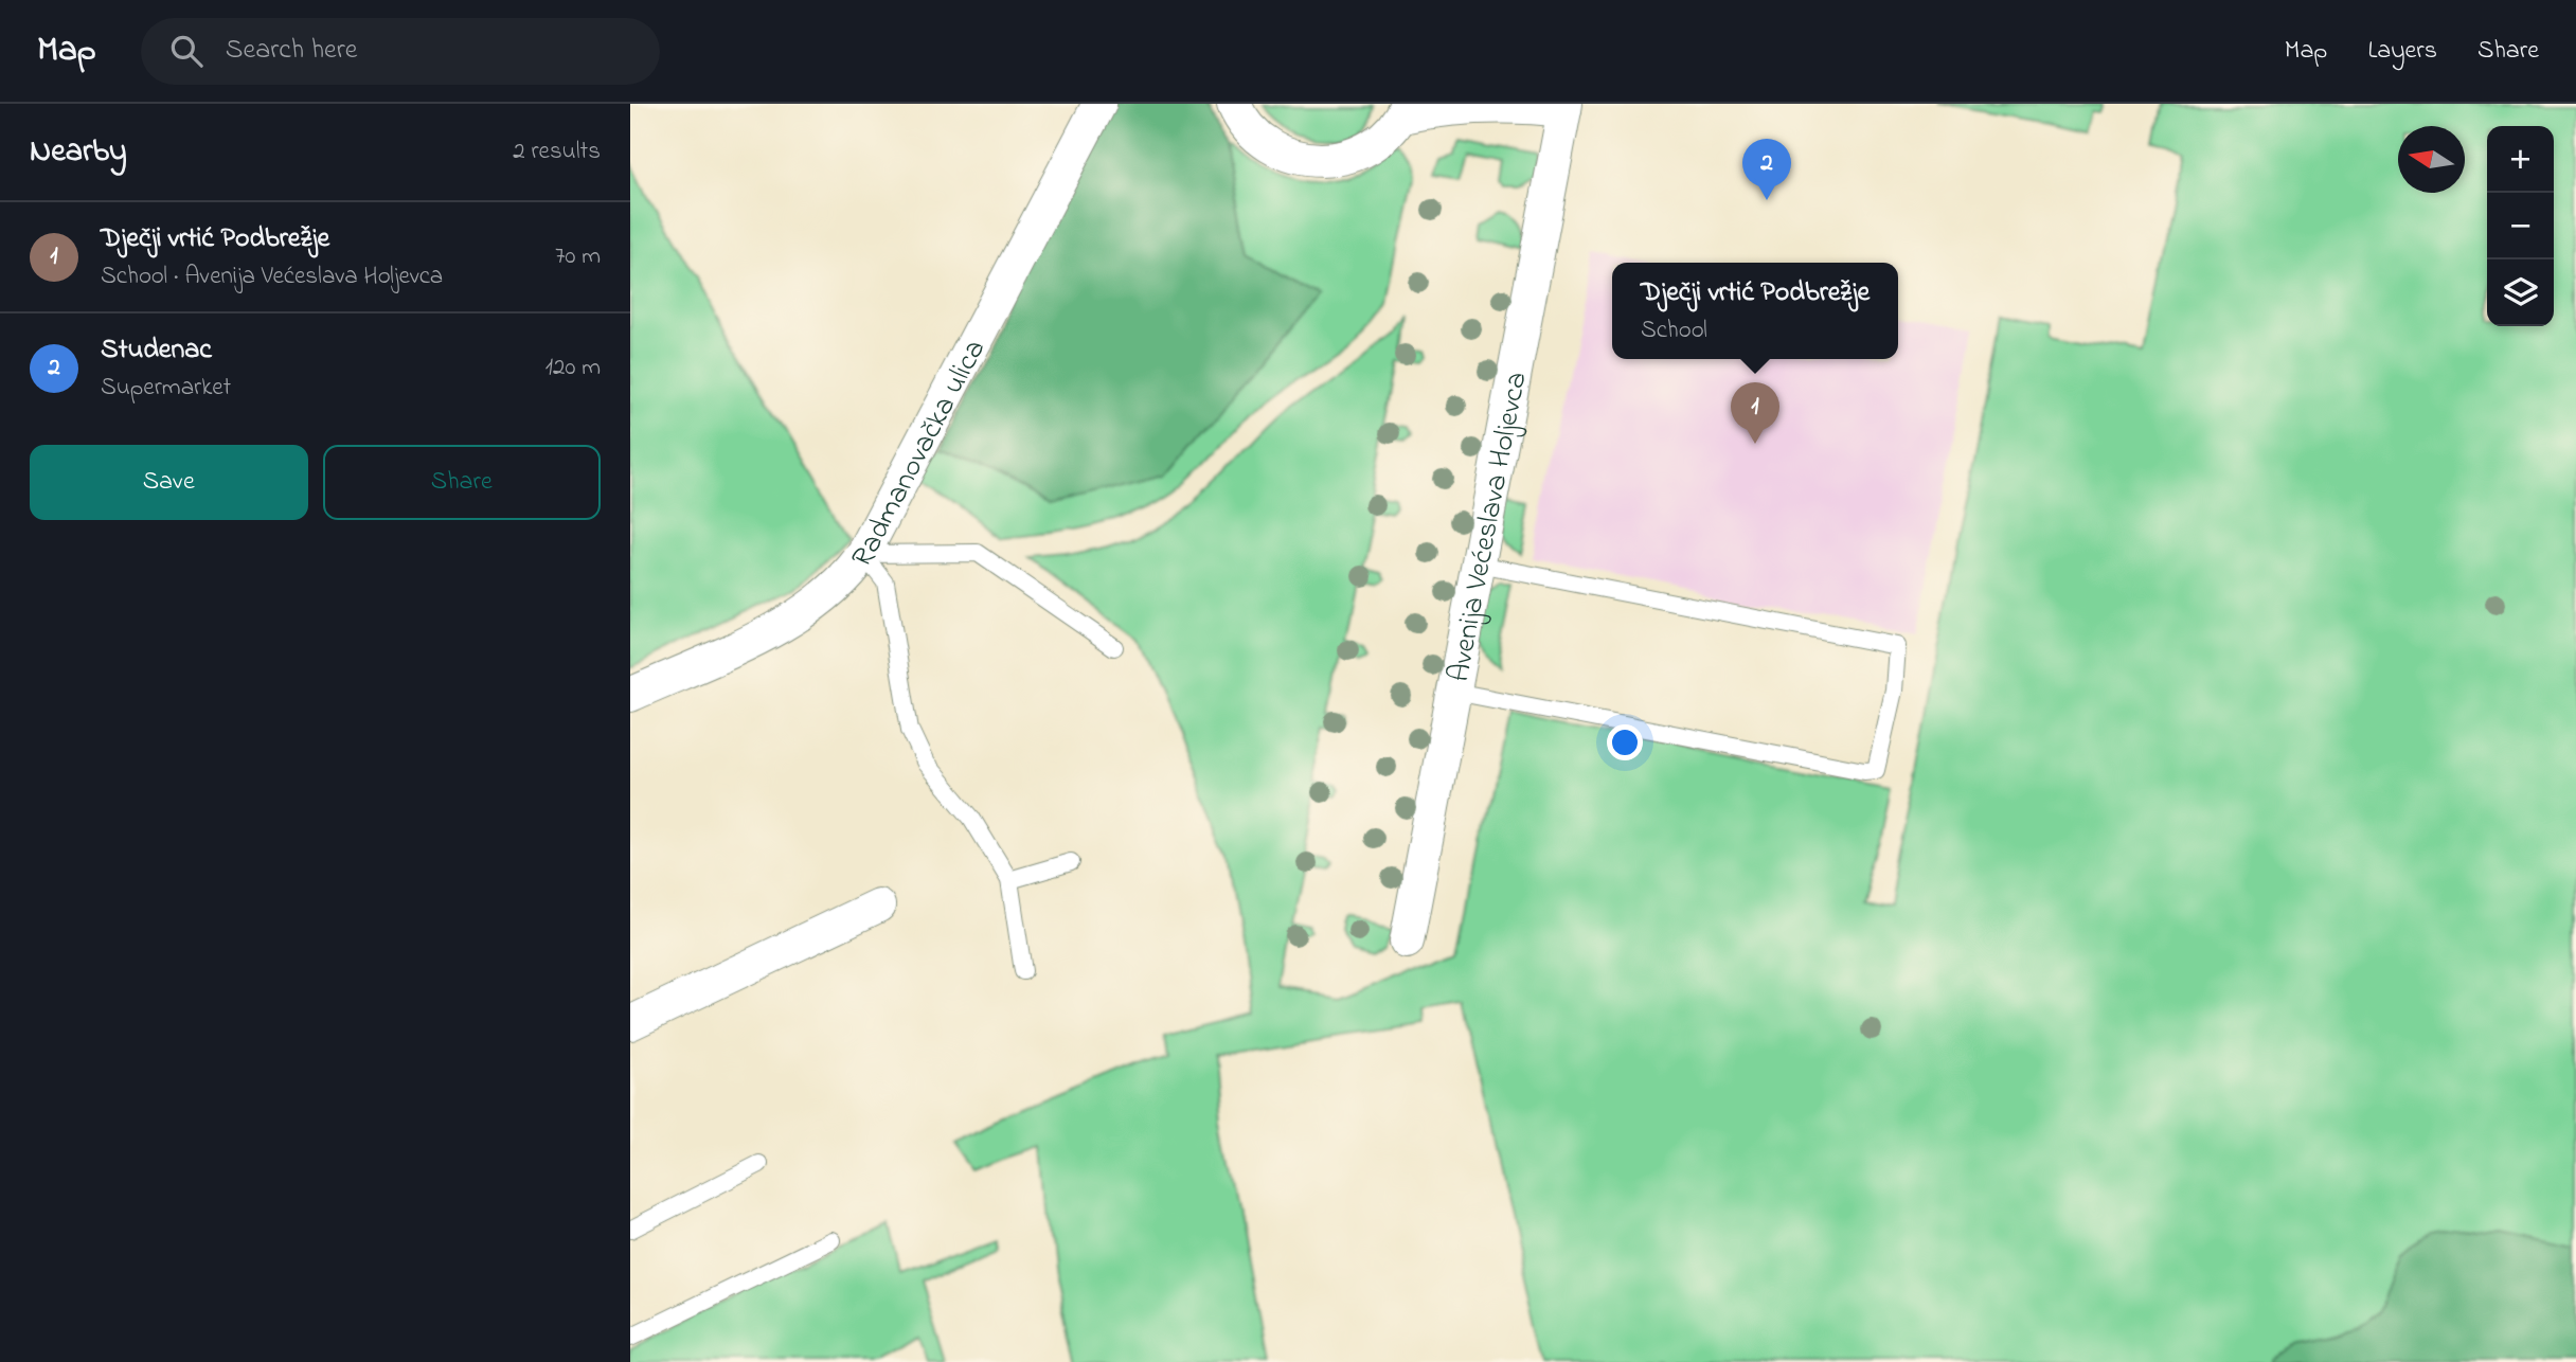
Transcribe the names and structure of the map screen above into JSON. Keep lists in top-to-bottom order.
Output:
{
  "streets": {
    "street": ["Radmanovačka ulica", "Avenija Većeslava Holjevca"]
  },
  "north": "left",
  "page": {
    "header": "Map",
    "search": "Search here",
    "nav": ["Map", "Layers", "Share"],
    "heading": ["Nearby", "2 results"],
    "map_buttons": ["+", "−"],
    "pins": ["2", "1"],
    "list": [
      {
        "mark": "1",
        "name": "Dječji vrtić Podbrežje",
        "note": "School · Avenija Većeslava Holjevca",
        "value": "70 m"
      },
      {
        "mark": "2",
        "name": "Studenac",
        "note": "Supermarket",
        "value": "120 m"
      }
    ],
    "popup": ["Dječji vrtić Podbrežje", "School"],
    "buttons": ["Save", "Share"]
  }
}
